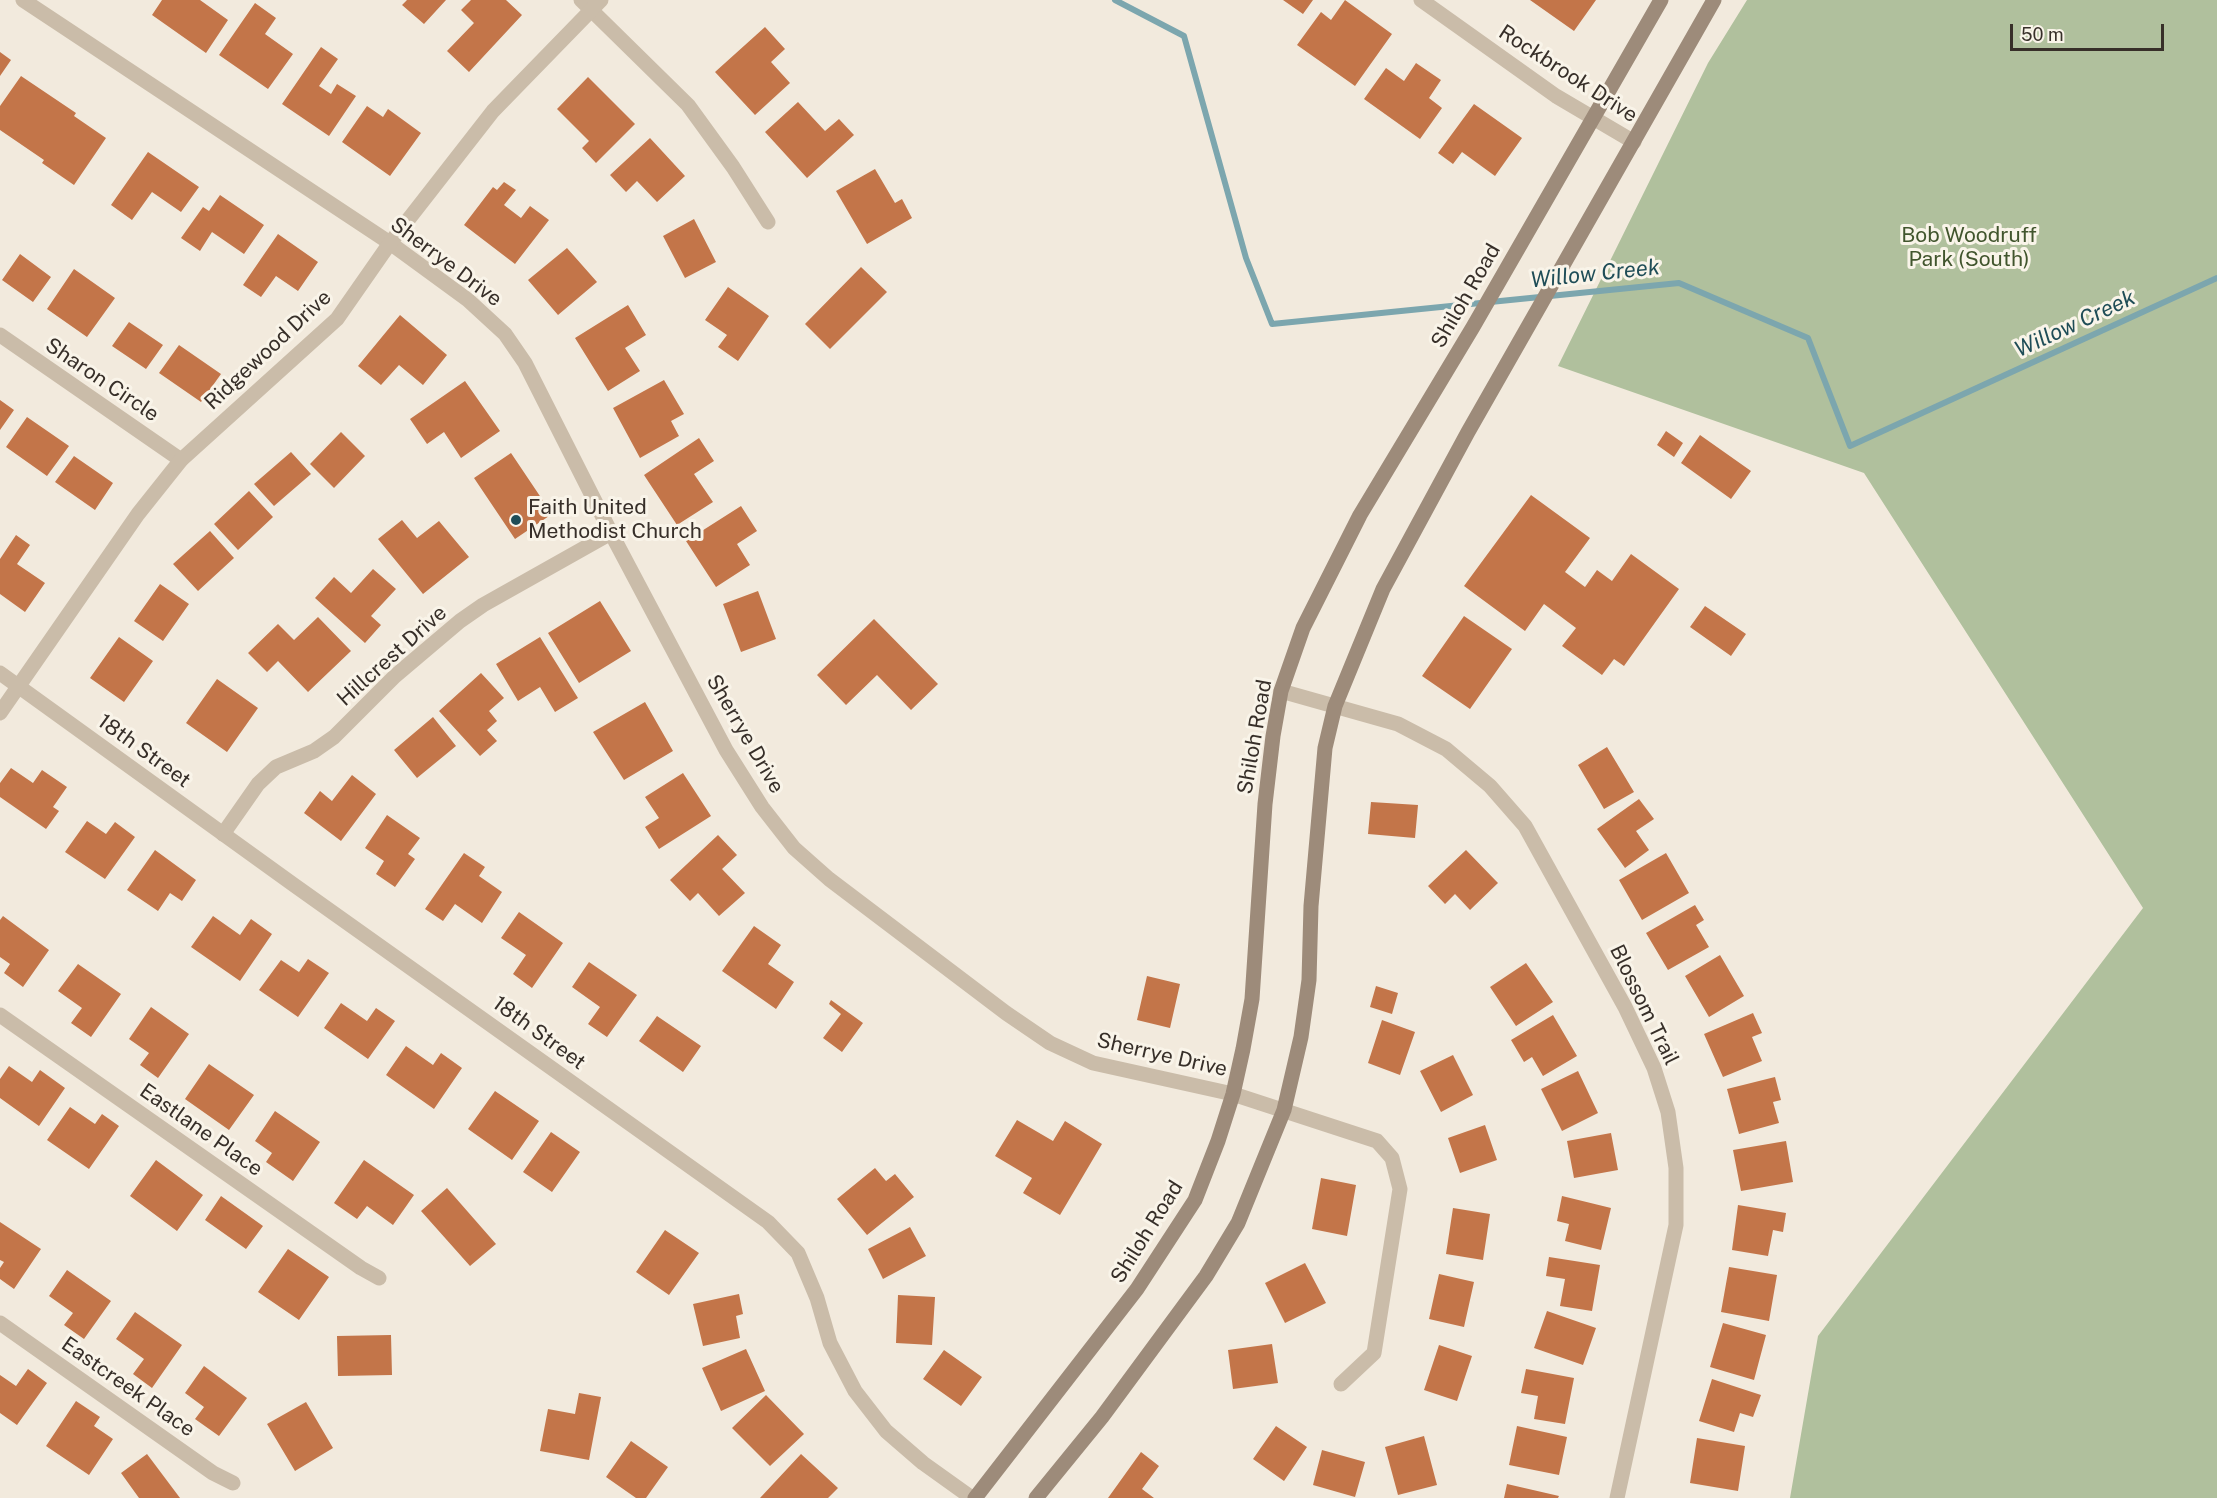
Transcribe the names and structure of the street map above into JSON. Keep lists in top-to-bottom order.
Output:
{
  "streets": {
    "main road": ["Shiloh Road"],
    "street": [
      "Rockbrook Drive",
      "Sherrye Drive",
      "Ridgewood Drive",
      "Sharon Circle",
      "Hillcrest Drive",
      "18th Street",
      "Blossom Trail",
      "Eastlane Place",
      "Eastcreek Place"
    ]
  },
  "crossings": [
    ["Rockbrook Drive", "Shiloh Road"],
    ["Sherrye Drive", "Shiloh Road"],
    ["Sherrye Drive", "Ridgewood Drive"],
    ["Sherrye Drive", "Hillcrest Drive"],
    ["Shiloh Road", "18th Street"],
    ["Shiloh Road", "Blossom Trail"],
    ["Ridgewood Drive", "Sharon Circle"],
    ["Ridgewood Drive", "18th Street"],
    ["Hillcrest Drive", "18th Street"]
  ],
  "water": ["Willow Creek"],
  "parks": ["Bob Woodruff Park (South)"],
  "places": ["Faith United Methodist Church"],
  "scale_bar": "50 m"
}
